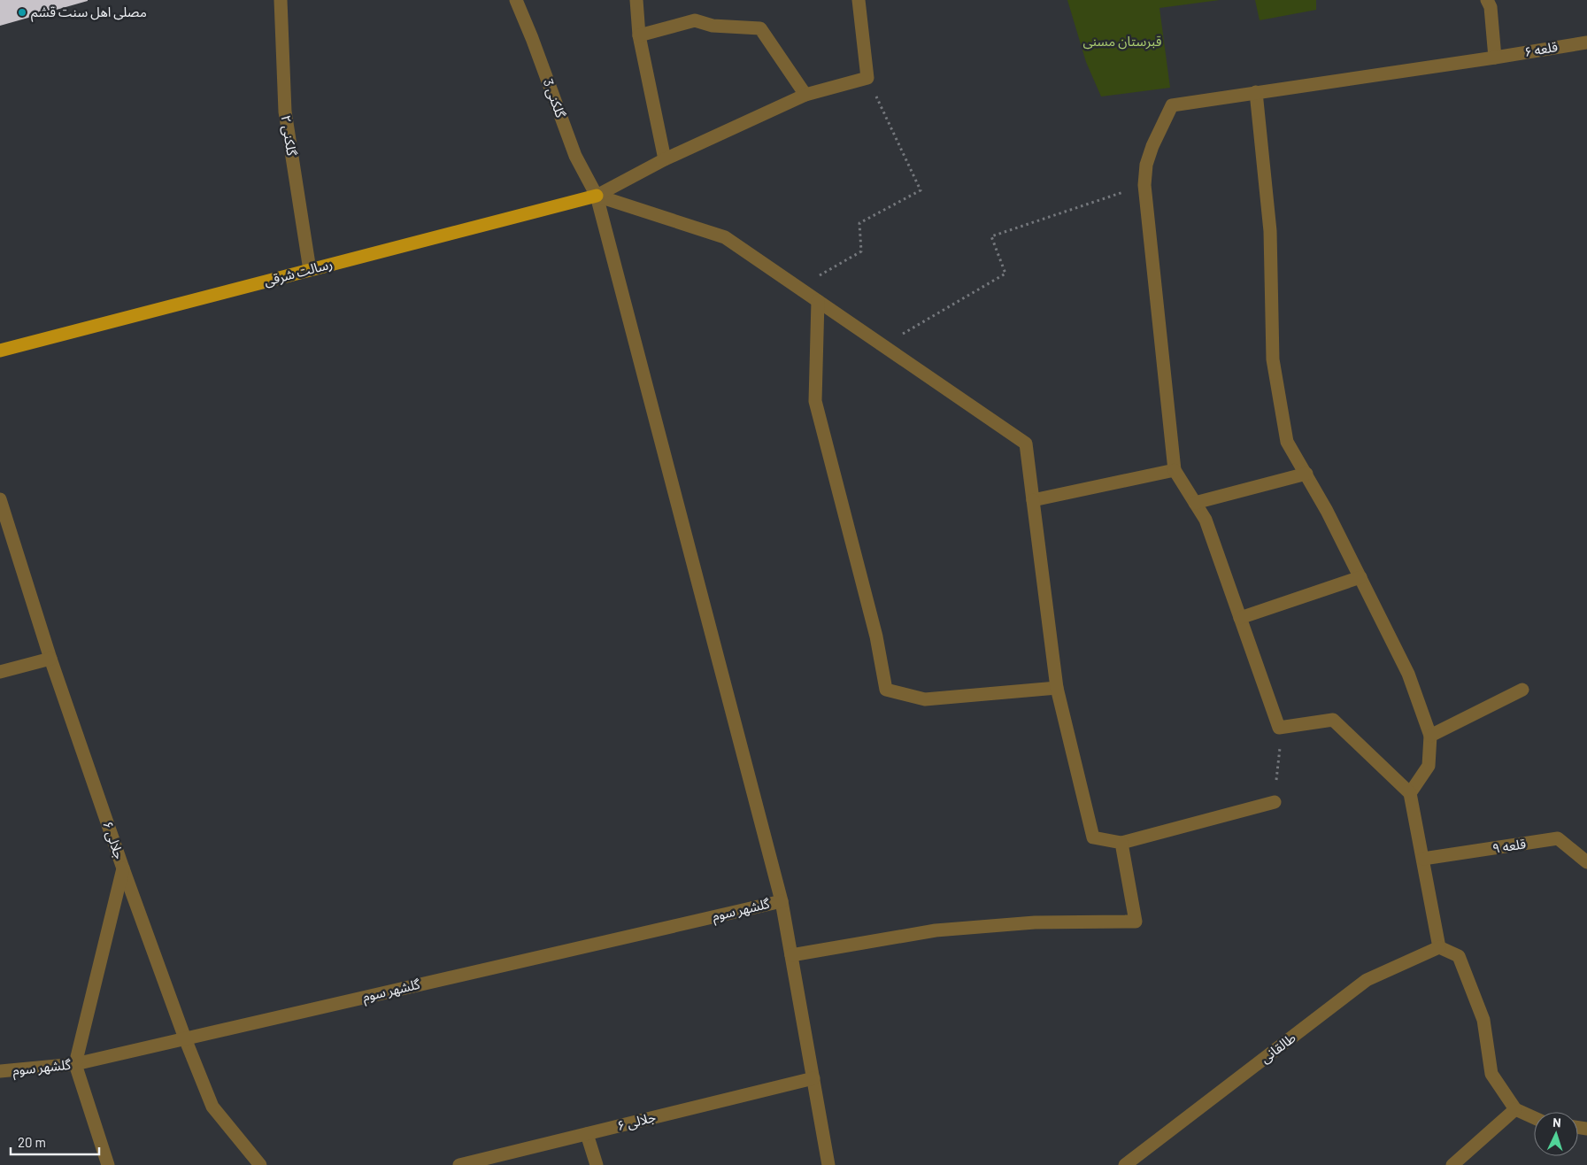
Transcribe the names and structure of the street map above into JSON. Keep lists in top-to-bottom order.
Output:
{
  "streets": {
    "main road": ["رسالت شرقی"],
    "street": [
      "قلعه ۶",
      "گلکنی 3",
      "گلکنی ۲",
      "جلالی ۶",
      "قلعه ۹",
      "گلشهر سوم",
      "طالقانی"
    ]
  },
  "crossings": [
    ["گلکنی 3", "رسالت شرقی"],
    ["گلکنی 3", "جلالی ۶"],
    ["گلکنی 3", "گلشهر سوم"],
    ["گلکنی ۲", "رسالت شرقی"],
    ["جلالی ۶", "گلشهر سوم"]
  ],
  "parks": ["قبرستان مسنی"],
  "places": ["مصلی اهل سنت قشم"],
  "scale_bar": "20 m",
  "north": "top"
}
